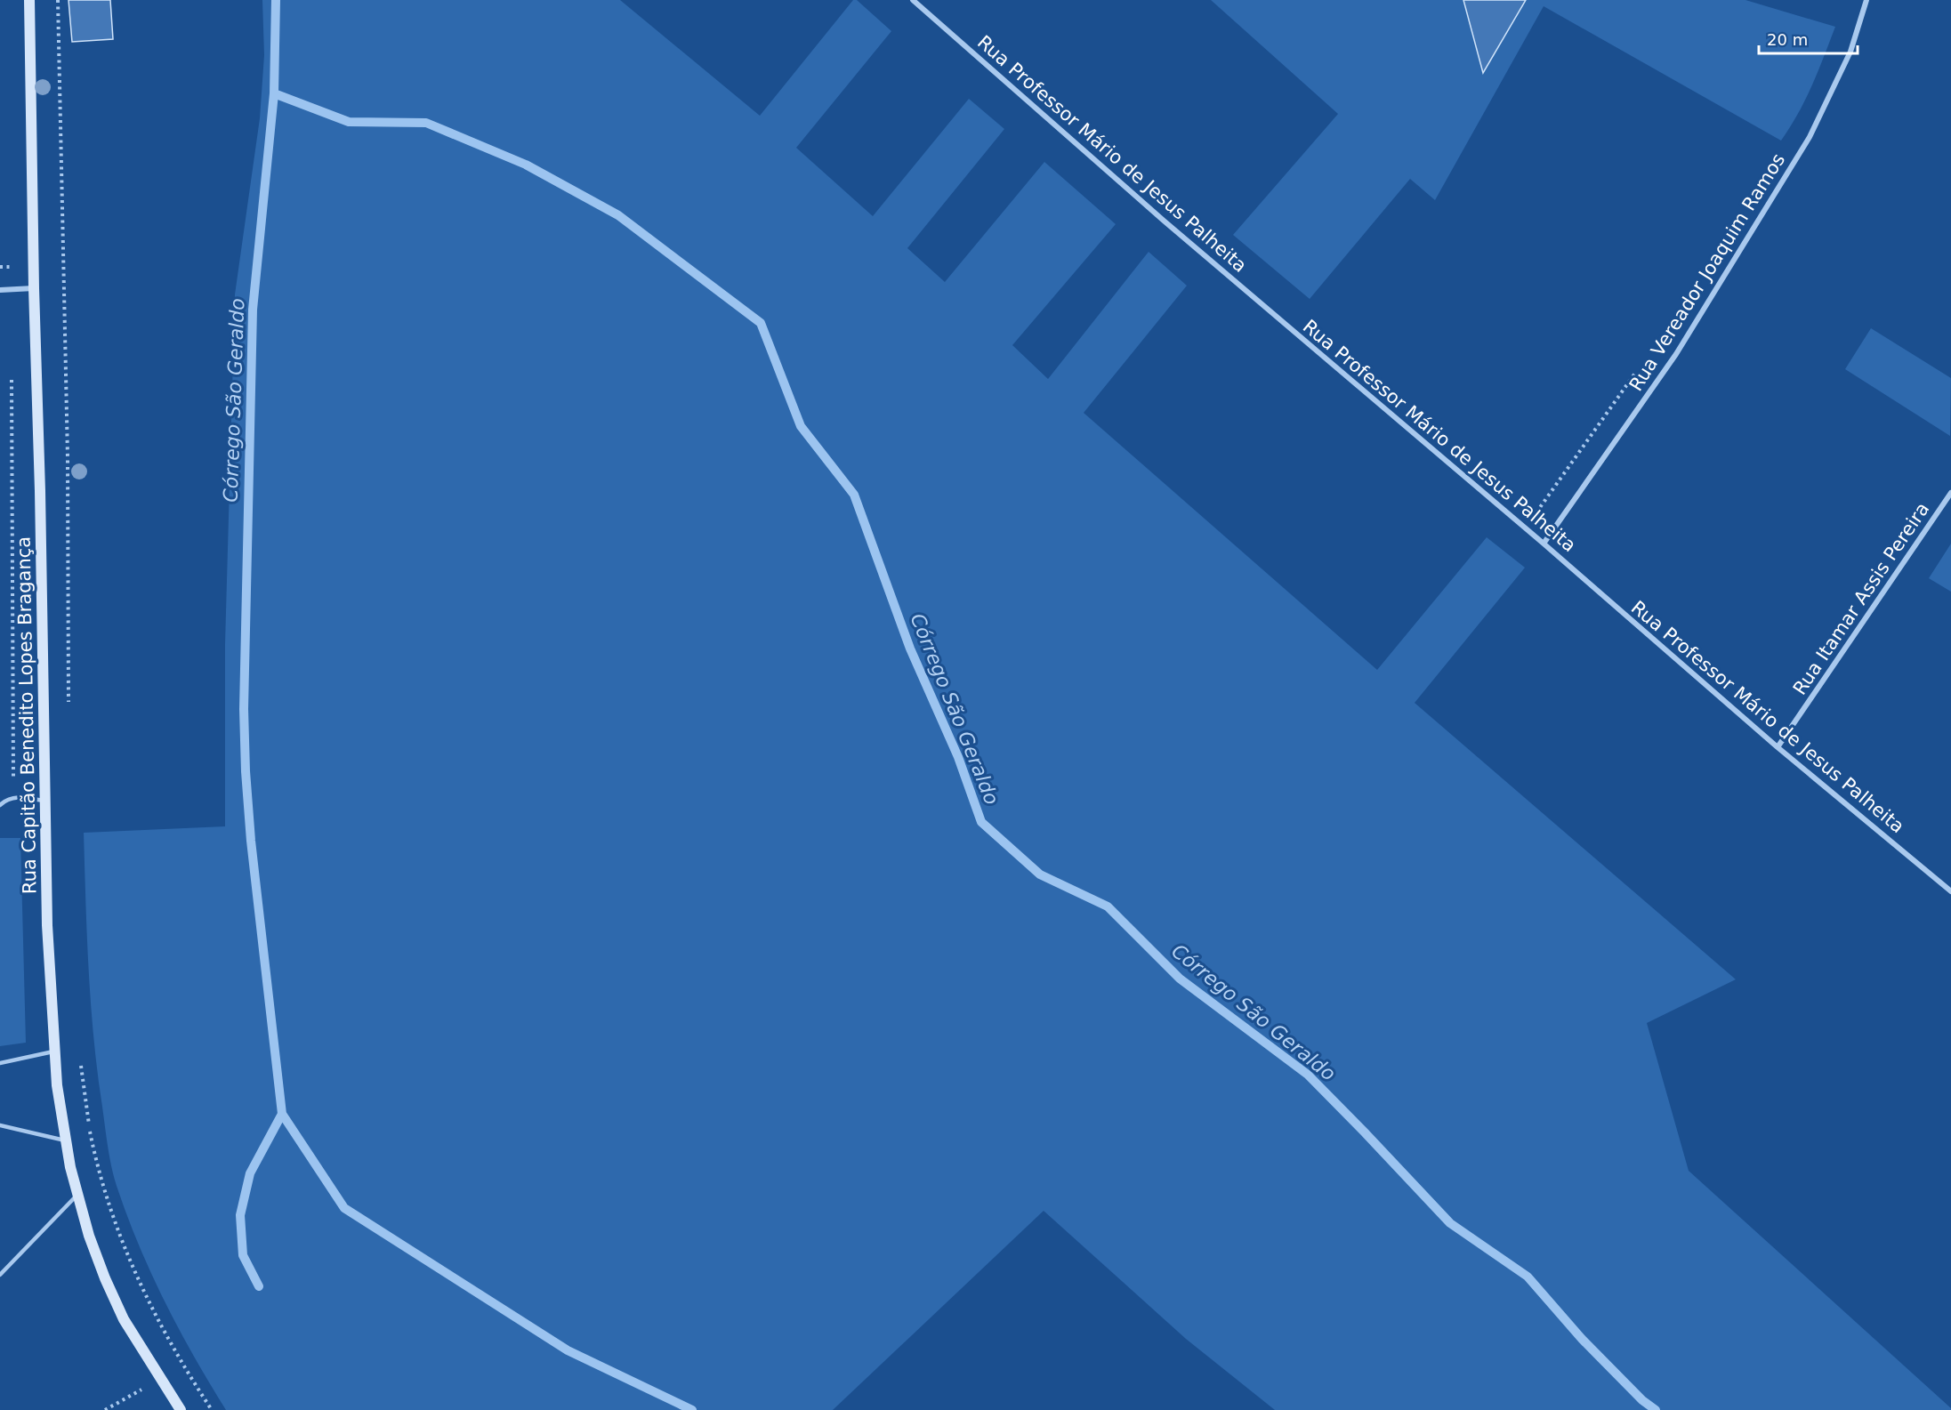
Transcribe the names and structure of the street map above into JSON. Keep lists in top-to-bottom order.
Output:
{
  "streets": {
    "main road": ["Rua Capitão Benedito Lopes Bragança"],
    "street": ["Rua Professor Mário de Jesus Palheita", "Rua Vereador Joaquim Ramos", "Rua Itamar Assis Pereira"]
  },
  "crossings": [
    ["Rua Professor Mário de Jesus Palheita", "Rua Vereador Joaquim Ramos"],
    ["Rua Professor Mário de Jesus Palheita", "Rua Itamar Assis Pereira"]
  ],
  "water": ["Córrego São Geraldo"],
  "scale_bar": "20 m"
}
